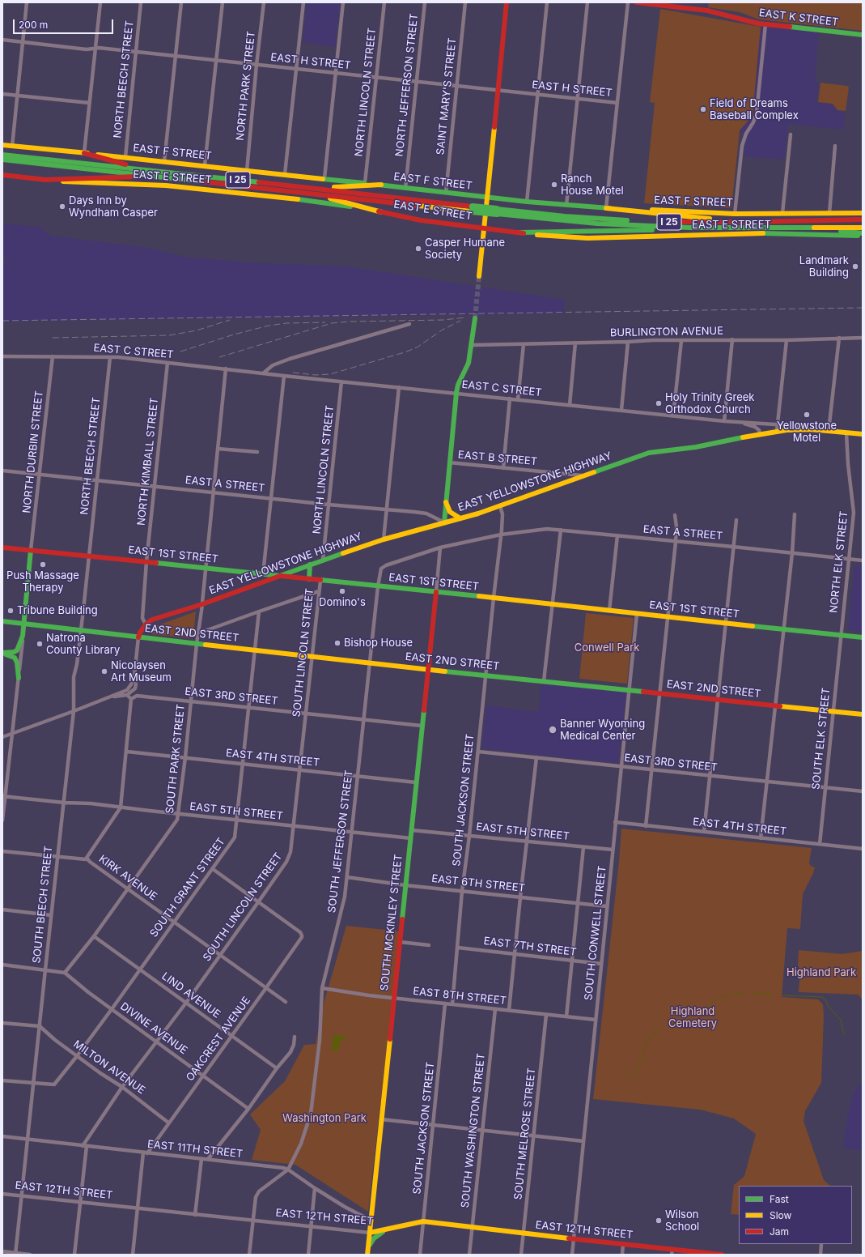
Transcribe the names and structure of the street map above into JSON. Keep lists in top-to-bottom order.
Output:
{
  "streets": {
    "main road": [
      "EAST K STREET",
      "EAST F STREET",
      "EAST E STREET",
      "I 25",
      "EAST YELLOWSTONE HIGHWAY",
      "EAST 1ST STREET",
      "EAST 2ND STREET",
      "SOUTH MCKINLEY STREET",
      "EAST 12TH STREET"
    ],
    "street": [
      "EAST H STREET",
      "NORTH BEECH STREET",
      "NORTH JEFFERSON STREET",
      "NORTH PARK STREET",
      "NORTH LINCOLN STREET",
      "SAINT MARY'S STREET",
      "BURLINGTON AVENUE",
      "EAST C STREET",
      "NORTH DURBIN STREET",
      "EAST B STREET",
      "NORTH KIMBALL STREET",
      "EAST A STREET",
      "NORTH ELK STREET",
      "SOUTH LINCOLN STREET",
      "EAST 3RD STREET",
      "SOUTH ELK STREET",
      "EAST 4TH STREET",
      "SOUTH PARK STREET",
      "SOUTH JACKSON STREET",
      "EAST 5TH STREET",
      "SOUTH JEFFERSON STREET",
      "KIRK AVENUE",
      "EAST 6TH STREET",
      "SOUTH GRANT STREET",
      "SOUTH BEECH STREET",
      "SOUTH CONWELL STREET",
      "EAST 7TH STREET",
      "LIND AVENUE",
      "EAST 8TH STREET",
      "DIVINE AVENUE",
      "OAKCREST AVENUE",
      "MILTON AVENUE",
      "SOUTH WASHINGTON STREET",
      "SOUTH MELROSE STREET",
      "EAST 11TH STREET"
    ]
  },
  "crossings": [
    ["EAST H STREET", "NORTH BEECH STREET"],
    ["EAST H STREET", "NORTH JEFFERSON STREET"],
    ["EAST H STREET", "NORTH PARK STREET"],
    ["EAST H STREET", "NORTH LINCOLN STREET"],
    ["EAST H STREET", "SAINT MARY'S STREET"],
    ["NORTH BEECH STREET", "EAST F STREET"],
    ["NORTH BEECH STREET", "EAST C STREET"],
    ["NORTH BEECH STREET", "EAST A STREET"],
    ["NORTH BEECH STREET", "EAST 1ST STREET"],
    ["NORTH BEECH STREET", "SOUTH BEECH STREET"],
    ["NORTH JEFFERSON STREET", "EAST F STREET"],
    ["NORTH PARK STREET", "EAST F STREET"],
    ["NORTH LINCOLN STREET", "EAST F STREET"],
    ["NORTH LINCOLN STREET", "EAST C STREET"],
    ["NORTH LINCOLN STREET", "EAST YELLOWSTONE HIGHWAY"],
    ["NORTH LINCOLN STREET", "EAST A STREET"],
    ["SAINT MARY'S STREET", "EAST F STREET"],
    ["EAST C STREET", "NORTH DURBIN STREET"],
    ["EAST C STREET", "NORTH KIMBALL STREET"],
    ["EAST C STREET", "EAST YELLOWSTONE HIGHWAY"],
    ["NORTH DURBIN STREET", "EAST A STREET"],
    ["NORTH DURBIN STREET", "EAST 1ST STREET"],
    ["EAST B STREET", "EAST YELLOWSTONE HIGHWAY"],
    ["NORTH KIMBALL STREET", "EAST YELLOWSTONE HIGHWAY"],
    ["NORTH KIMBALL STREET", "EAST A STREET"],
    ["NORTH KIMBALL STREET", "EAST 1ST STREET"],
    ["EAST YELLOWSTONE HIGHWAY", "EAST A STREET"],
    ["EAST YELLOWSTONE HIGHWAY", "EAST 1ST STREET"],
    ["EAST YELLOWSTONE HIGHWAY", "NORTH ELK STREET"],
    ["EAST YELLOWSTONE HIGHWAY", "SOUTH PARK STREET"],
    ["EAST YELLOWSTONE HIGHWAY", "SOUTH JACKSON STREET"],
    ["EAST A STREET", "NORTH ELK STREET"],
    ["EAST A STREET", "SOUTH JACKSON STREET"],
    ["EAST A STREET", "SOUTH JEFFERSON STREET"],
    ["EAST 1ST STREET", "NORTH ELK STREET"],
    ["EAST 1ST STREET", "SOUTH LINCOLN STREET"],
    ["EAST 1ST STREET", "SOUTH ELK STREET"],
    ["EAST 1ST STREET", "SOUTH PARK STREET"],
    ["EAST 1ST STREET", "SOUTH JACKSON STREET"],
    ["EAST 1ST STREET", "SOUTH JEFFERSON STREET"],
    ["EAST 1ST STREET", "SOUTH BEECH STREET"],
    ["EAST 1ST STREET", "SOUTH MCKINLEY STREET"],
    ["EAST 1ST STREET", "SOUTH CONWELL STREET"],
    ["NORTH ELK STREET", "SOUTH ELK STREET"],
    ["EAST 2ND STREET", "SOUTH LINCOLN STREET"],
    ["EAST 2ND STREET", "SOUTH ELK STREET"],
    ["EAST 2ND STREET", "SOUTH PARK STREET"],
    ["EAST 2ND STREET", "SOUTH JACKSON STREET"],
    ["EAST 2ND STREET", "SOUTH JEFFERSON STREET"],
    ["EAST 2ND STREET", "SOUTH GRANT STREET"],
    ["EAST 2ND STREET", "SOUTH BEECH STREET"],
    ["EAST 2ND STREET", "SOUTH MCKINLEY STREET"],
    ["EAST 2ND STREET", "SOUTH CONWELL STREET"],
    ["SOUTH LINCOLN STREET", "EAST 3RD STREET"],
    ["SOUTH LINCOLN STREET", "EAST 4TH STREET"],
    ["SOUTH LINCOLN STREET", "EAST 5TH STREET"],
    ["SOUTH LINCOLN STREET", "KIRK AVENUE"],
    ["SOUTH LINCOLN STREET", "LIND AVENUE"],
    ["SOUTH LINCOLN STREET", "DIVINE AVENUE"],
    ["SOUTH LINCOLN STREET", "OAKCREST AVENUE"],
    ["SOUTH LINCOLN STREET", "MILTON AVENUE"],
    ["SOUTH LINCOLN STREET", "EAST 11TH STREET"],
    ["SOUTH LINCOLN STREET", "EAST 12TH STREET"],
    ["EAST 3RD STREET", "SOUTH ELK STREET"],
    ["EAST 3RD STREET", "SOUTH PARK STREET"],
    ["EAST 3RD STREET", "SOUTH JACKSON STREET"],
    ["EAST 3RD STREET", "SOUTH JEFFERSON STREET"],
    ["EAST 3RD STREET", "SOUTH GRANT STREET"],
    ["EAST 3RD STREET", "SOUTH MCKINLEY STREET"],
    ["EAST 3RD STREET", "SOUTH CONWELL STREET"],
    ["SOUTH ELK STREET", "EAST 4TH STREET"],
    ["EAST 4TH STREET", "SOUTH PARK STREET"],
    ["EAST 4TH STREET", "SOUTH JEFFERSON STREET"],
    ["EAST 4TH STREET", "SOUTH GRANT STREET"],
    ["EAST 4TH STREET", "SOUTH MCKINLEY STREET"],
    ["EAST 4TH STREET", "SOUTH CONWELL STREET"],
    ["SOUTH PARK STREET", "EAST 5TH STREET"],
    ["SOUTH PARK STREET", "KIRK AVENUE"],
    ["SOUTH PARK STREET", "LIND AVENUE"],
    ["SOUTH PARK STREET", "DIVINE AVENUE"],
    ["SOUTH JACKSON STREET", "EAST 5TH STREET"],
    ["SOUTH JACKSON STREET", "EAST 6TH STREET"],
    ["SOUTH JACKSON STREET", "EAST 7TH STREET"],
    ["SOUTH JACKSON STREET", "EAST 8TH STREET"],
    ["SOUTH JACKSON STREET", "EAST 12TH STREET"],
    ["EAST 5TH STREET", "SOUTH JEFFERSON STREET"],
    ["EAST 5TH STREET", "SOUTH GRANT STREET"],
    ["EAST 5TH STREET", "SOUTH BEECH STREET"],
    ["EAST 5TH STREET", "SOUTH MCKINLEY STREET"],
    ["EAST 5TH STREET", "SOUTH CONWELL STREET"],
    ["SOUTH JEFFERSON STREET", "EAST 6TH STREET"],
    ["SOUTH JEFFERSON STREET", "EAST 8TH STREET"],
    ["SOUTH JEFFERSON STREET", "EAST 11TH STREET"],
    ["KIRK AVENUE", "SOUTH GRANT STREET"],
    ["KIRK AVENUE", "OAKCREST AVENUE"],
    ["EAST 6TH STREET", "SOUTH MCKINLEY STREET"],
    ["EAST 6TH STREET", "SOUTH CONWELL STREET"],
    ["SOUTH GRANT STREET", "SOUTH BEECH STREET"],
    ["SOUTH GRANT STREET", "LIND AVENUE"],
    ["SOUTH GRANT STREET", "DIVINE AVENUE"],
    ["SOUTH GRANT STREET", "MILTON AVENUE"],
    ["SOUTH BEECH STREET", "MILTON AVENUE"],
    ["SOUTH BEECH STREET", "EAST 11TH STREET"],
    ["SOUTH BEECH STREET", "EAST 12TH STREET"],
    ["SOUTH MCKINLEY STREET", "EAST 8TH STREET"],
    ["SOUTH MCKINLEY STREET", "EAST 11TH STREET"],
    ["SOUTH MCKINLEY STREET", "EAST 12TH STREET"],
    ["SOUTH CONWELL STREET", "EAST 7TH STREET"],
    ["SOUTH CONWELL STREET", "EAST 8TH STREET"],
    ["SOUTH CONWELL STREET", "EAST 12TH STREET"],
    ["LIND AVENUE", "OAKCREST AVENUE"],
    ["EAST 8TH STREET", "SOUTH WASHINGTON STREET"],
    ["EAST 8TH STREET", "SOUTH MELROSE STREET"],
    ["DIVINE AVENUE", "OAKCREST AVENUE"],
    ["OAKCREST AVENUE", "MILTON AVENUE"],
    ["OAKCREST AVENUE", "EAST 11TH STREET"],
    ["SOUTH WASHINGTON STREET", "EAST 12TH STREET"],
    ["SOUTH MELROSE STREET", "EAST 12TH STREET"]
  ],
  "parks": [
    "Conwell Park",
    "Highland Park",
    "Highland Cemetery",
    "Washington Park"
  ],
  "places": [
    "Field of Dreams Baseball Complex",
    "Ranch House Motel",
    "Days Inn by Wyndham Casper",
    "Casper Humane Society",
    "Landmark Building",
    "Holy Trinity Greek Orthodox Church",
    "Yellowstone Motel",
    "Push Massage Therapy",
    "Domino's",
    "Tribune Building",
    "Bishop House",
    "Natrona County Library",
    "Nicolaysen Art Museum",
    "Banner Wyoming Medical Center",
    "Wilson School"
  ],
  "legend": ["Fast", "Slow", "Jam"],
  "scale_bar": "200 m"
}
